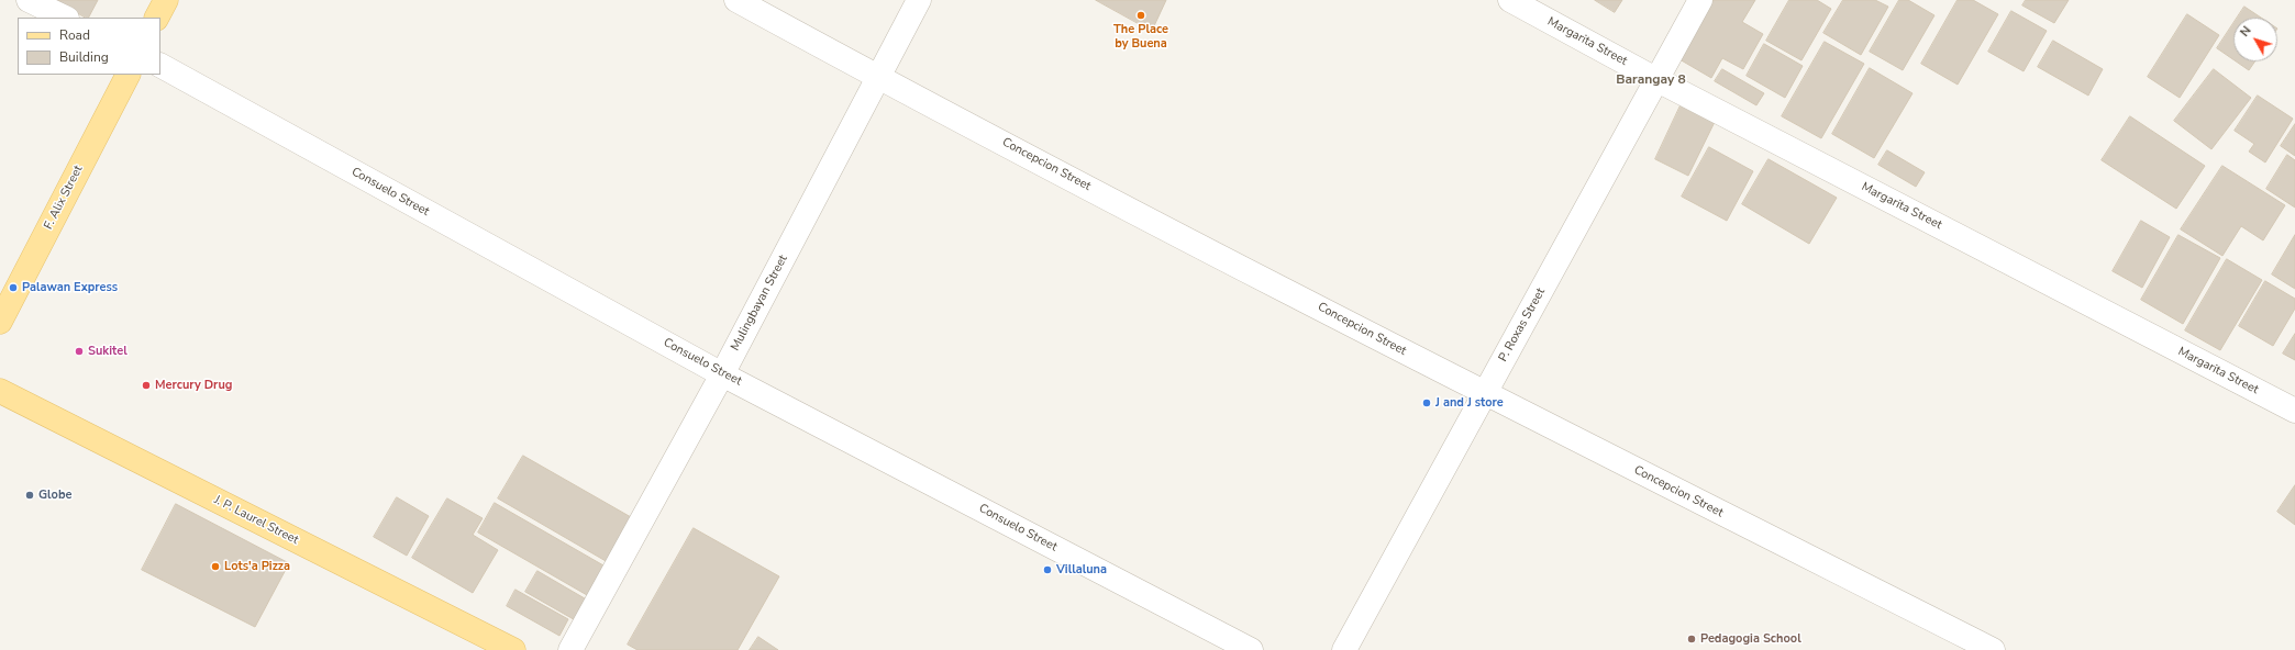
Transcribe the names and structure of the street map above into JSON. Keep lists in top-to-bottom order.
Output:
{
  "streets": {
    "main road": ["F. Alix Street", "J. P. Laurel Street"],
    "street": [
      "Margarita Street",
      "Concepcion Street",
      "Consuelo Street",
      "Mulingbayan Street",
      "P. Roxas Street"
    ]
  },
  "crossings": [
    ["Margarita Street", "P. Roxas Street"],
    ["Concepcion Street", "Mulingbayan Street"],
    ["Concepcion Street", "P. Roxas Street"],
    ["Consuelo Street", "Mulingbayan Street"]
  ],
  "districts": ["Barangay 8"],
  "places": [
    "The Place by Buena",
    "Palawan Express",
    "Sukitel",
    "Mercury Drug",
    "J and J store",
    "Globe",
    "Lots'a Pizza",
    "Villaluna",
    "Pedagogia School"
  ],
  "legend": ["Road", "Building"],
  "north": "top left"
}
